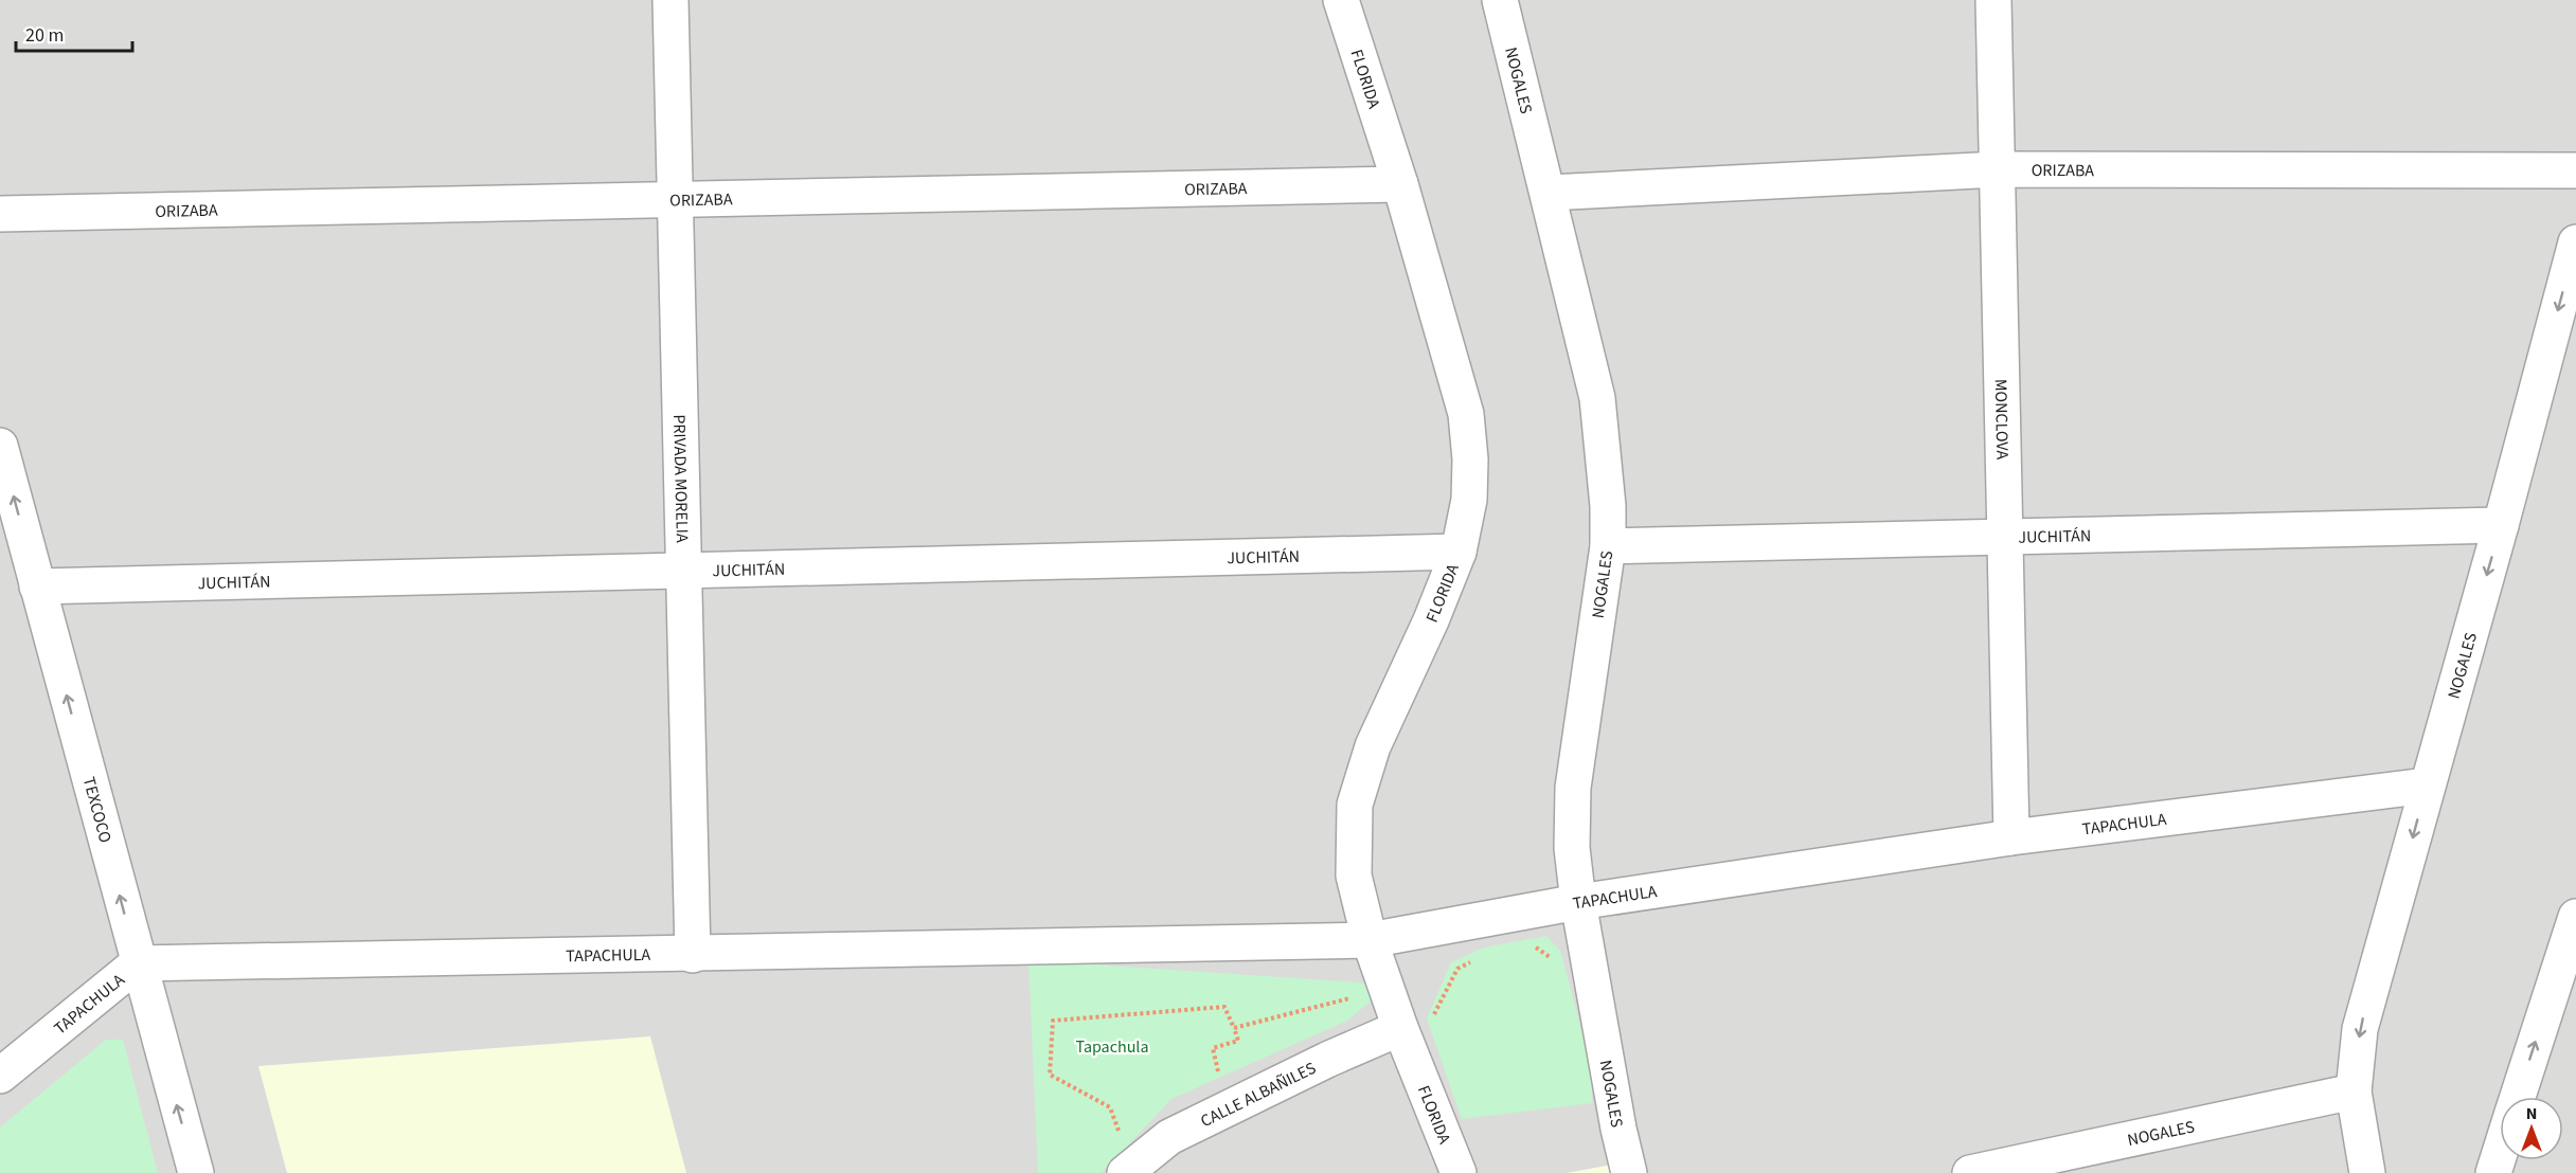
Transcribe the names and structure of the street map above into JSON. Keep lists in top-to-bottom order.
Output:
{
  "streets": {
    "street": [
      "FLORIDA",
      "NOGALES",
      "ORIZABA",
      "MONCLOVA",
      "PRIVADA MORELIA",
      "JUCHITÁN",
      "TEXCOCO",
      "TAPACHULA",
      "CALLE ALBAÑILES"
    ]
  },
  "crossings": [
    ["FLORIDA", "ORIZABA"],
    ["FLORIDA", "JUCHITÁN"],
    ["FLORIDA", "TAPACHULA"],
    ["FLORIDA", "CALLE ALBAÑILES"],
    ["NOGALES", "ORIZABA"],
    ["NOGALES", "JUCHITÁN"],
    ["NOGALES", "TAPACHULA"],
    ["ORIZABA", "MONCLOVA"],
    ["ORIZABA", "PRIVADA MORELIA"],
    ["MONCLOVA", "JUCHITÁN"],
    ["MONCLOVA", "TAPACHULA"],
    ["PRIVADA MORELIA", "JUCHITÁN"],
    ["PRIVADA MORELIA", "TAPACHULA"],
    ["JUCHITÁN", "TEXCOCO"],
    ["TEXCOCO", "TAPACHULA"]
  ],
  "one_way": ["TEXCOCO"],
  "parks": ["Tapachula"],
  "scale_bar": "20 m",
  "north": "top"
}
